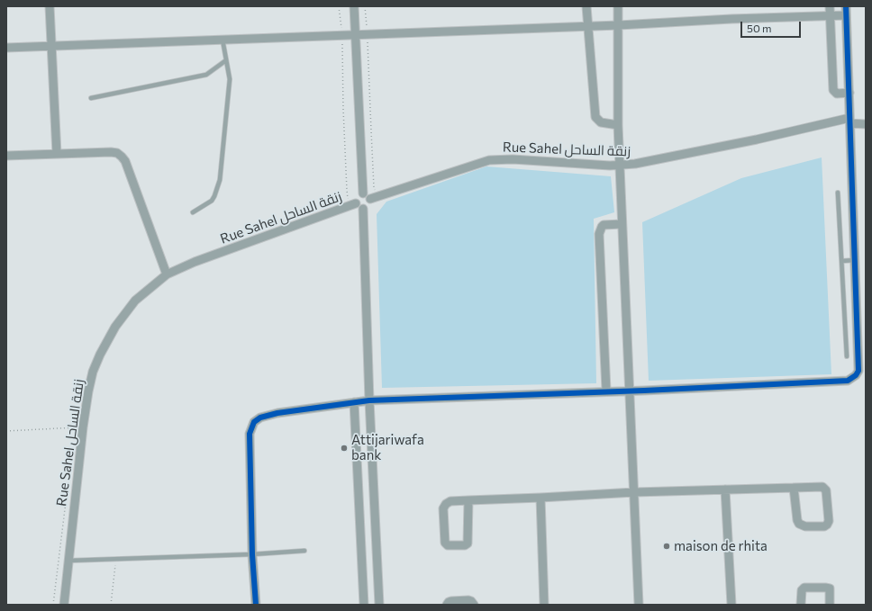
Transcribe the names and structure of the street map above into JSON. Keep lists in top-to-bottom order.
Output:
{
  "streets": {
    "street": ["Rue Sahel زنقة الساحل"]
  },
  "places": ["Attijariwafa bank", "maison de rhita"],
  "scale_bar": "50 m"
}
